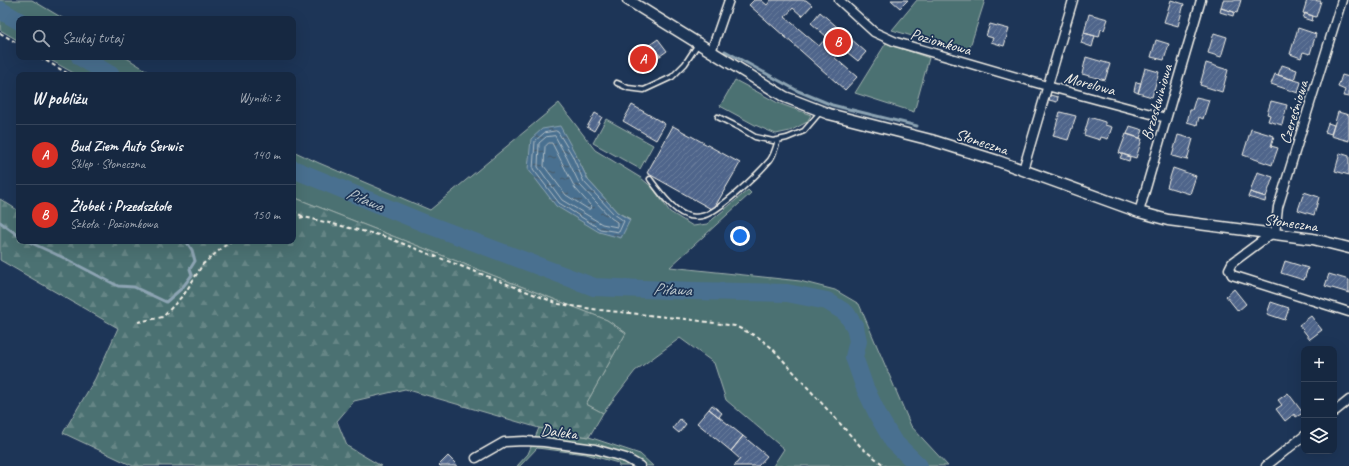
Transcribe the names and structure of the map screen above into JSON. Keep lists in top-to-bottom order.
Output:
{
  "streets": {
    "street": [
      "Poziomkowa",
      "Morelowa",
      "Brzoskwiniowa",
      "Czereśniowa",
      "Słoneczna",
      "Daleka"
    ]
  },
  "crossings": [
    ["Poziomkowa", "Morelowa"],
    ["Morelowa", "Brzoskwiniowa"],
    ["Brzoskwiniowa", "Słoneczna"],
    ["Czereśniowa", "Słoneczna"]
  ],
  "water": ["Piława"],
  "page": {
    "search": "Szukaj tutaj",
    "pins": ["B", "A"],
    "heading": ["W pobliżu", "Wyniki: 2"],
    "list": [
      {
        "mark": "A",
        "name": "Bud Ziem Auto Serwis",
        "note": "Sklep · Słoneczna",
        "value": "140 m"
      },
      {
        "mark": "B",
        "name": "Żłobek i Przedszkole",
        "note": "Szkoła · Poziomkowa",
        "value": "150 m"
      }
    ],
    "map_buttons": ["+", "−"]
  }
}
